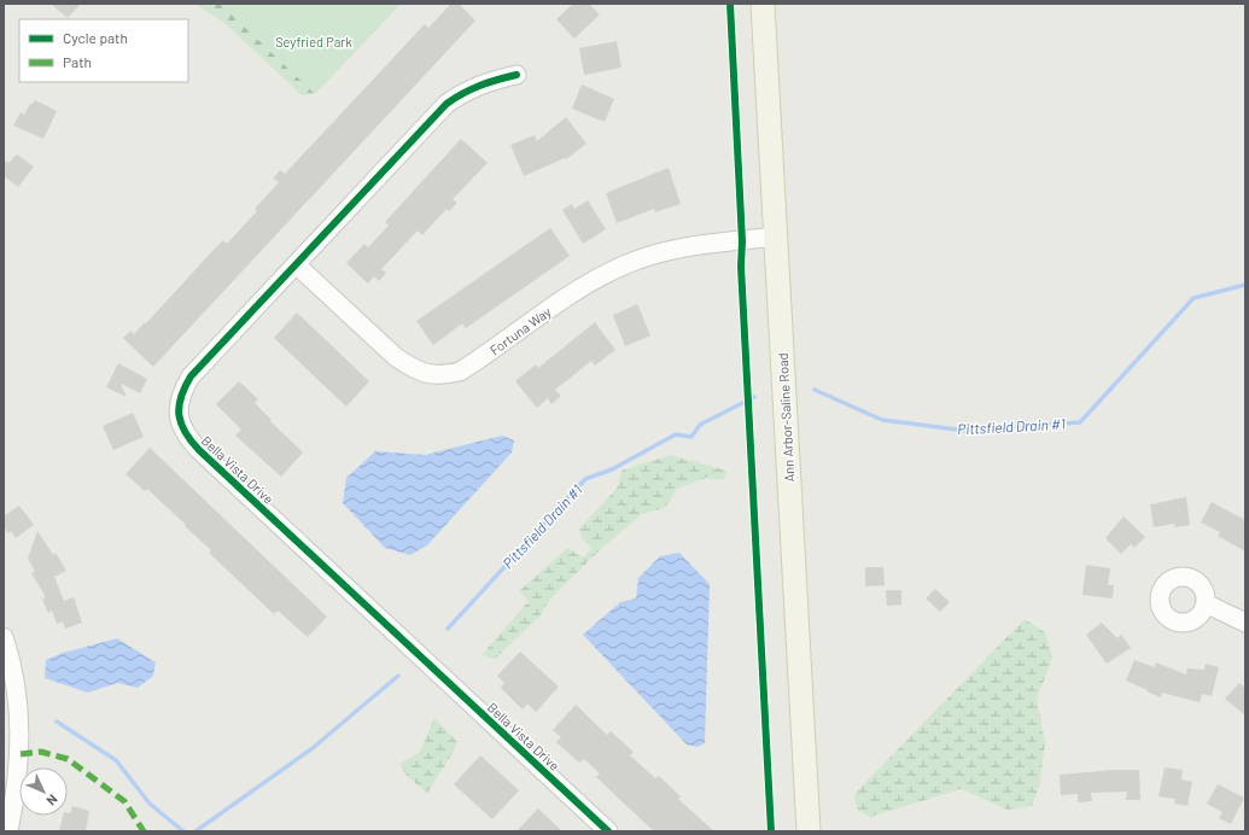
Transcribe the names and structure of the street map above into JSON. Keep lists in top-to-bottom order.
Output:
{
  "streets": {
    "main road": ["Ann Arbor-Saline Road"],
    "street": ["Fortuna Way", "Bella Vista Drive"]
  },
  "crossings": [
    ["Fortuna Way", "Ann Arbor-Saline Road"],
    ["Fortuna Way", "Bella Vista Drive"]
  ],
  "water": ["Pittsfield Drain #1"],
  "parks": ["Seyfried Park"],
  "legend": ["Cycle path", "Path"],
  "north": "bottom right"
}
